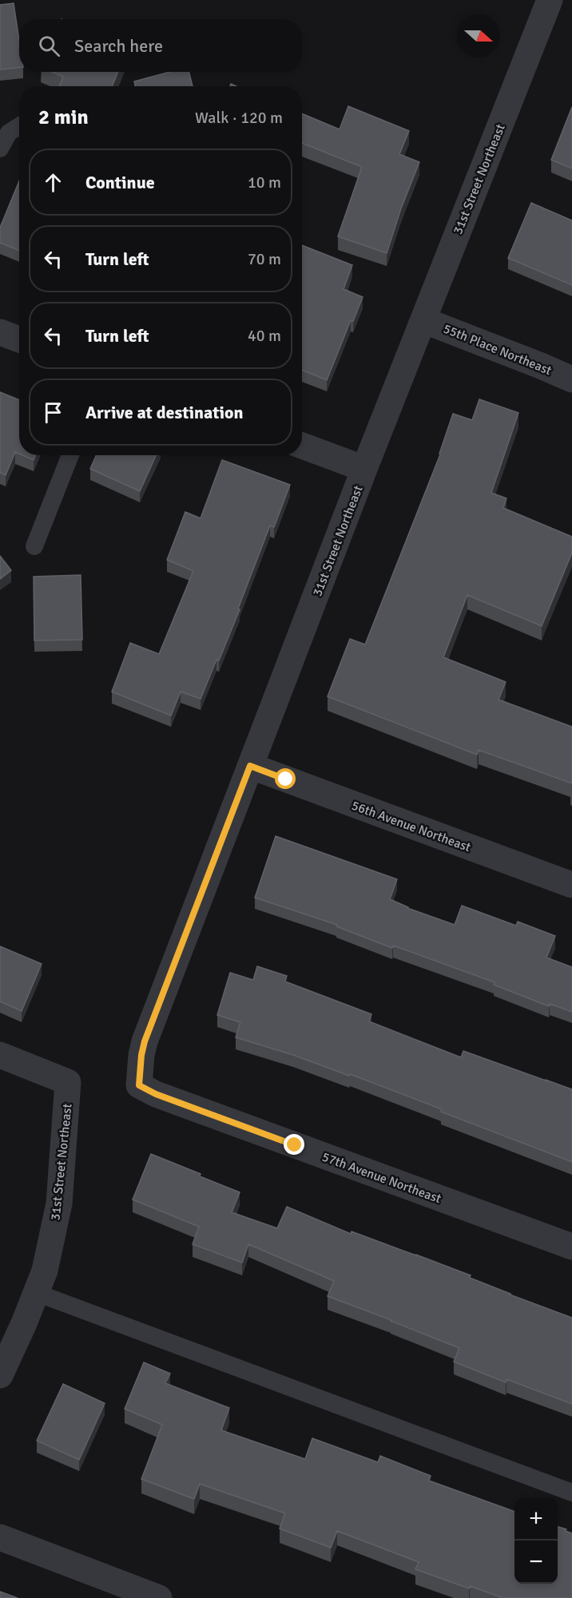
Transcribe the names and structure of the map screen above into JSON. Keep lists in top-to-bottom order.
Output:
{
  "streets": {
    "street": [
      "31st Street Northeast",
      "55th Place Northeast",
      "56th Avenue Northeast",
      "57th Avenue Northeast"
    ]
  },
  "crossings": [
    ["31st Street Northeast", "55th Place Northeast"],
    ["31st Street Northeast", "56th Avenue Northeast"],
    ["31st Street Northeast", "57th Avenue Northeast"]
  ],
  "north": "right",
  "page": {
    "search": "Search here",
    "heading": ["2 min", "Walk · 120 m"],
    "list": [
      ["Continue", "10 m"],
      ["Turn left", "70 m"],
      ["Turn left", "40 m"],
      "Arrive at destination"
    ],
    "map_buttons": ["+", "−"]
  }
}
